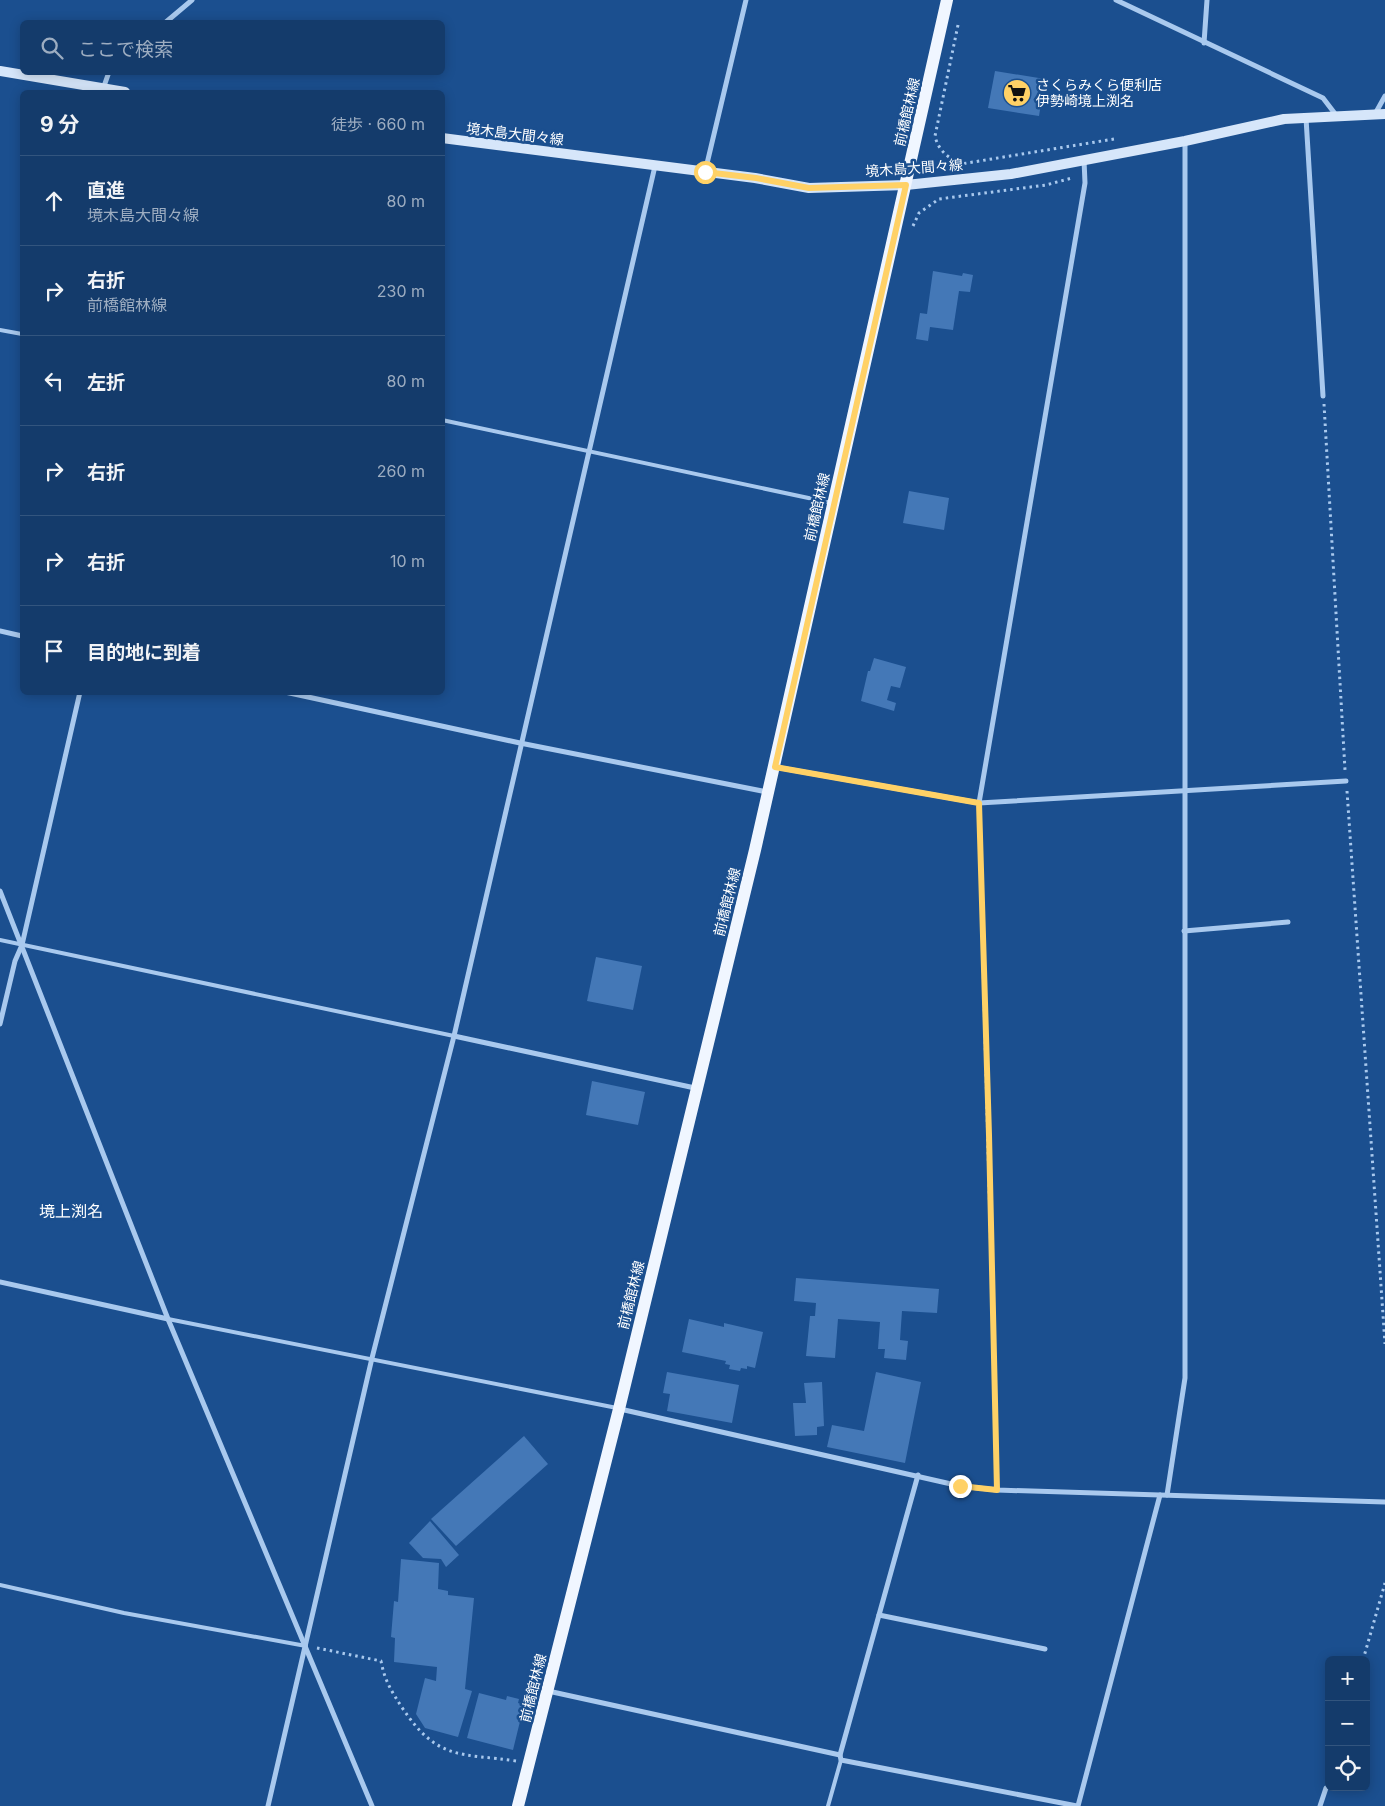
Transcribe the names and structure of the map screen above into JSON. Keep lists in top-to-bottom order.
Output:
{
  "streets": {
    "main road": ["前橋館林線", "境木島大間々線"]
  },
  "crossings": [
    ["前橋館林線", "境木島大間々線"]
  ],
  "districts": ["境上渕名"],
  "places": {
    "supermarket": ["さくらみくら便利店 伊勢崎境上渕名"]
  },
  "page": {
    "search": "ここで検索",
    "heading": ["9 分", "徒歩 · 660 m"],
    "list": [
      ["直進", "境木島大間々線", "80 m"],
      ["右折", "前橋館林線", "230 m"],
      ["左折", "80 m"],
      ["右折", "260 m"],
      ["右折", "10 m"],
      "目的地に到着"
    ],
    "map_buttons": ["+", "−"]
  }
}
